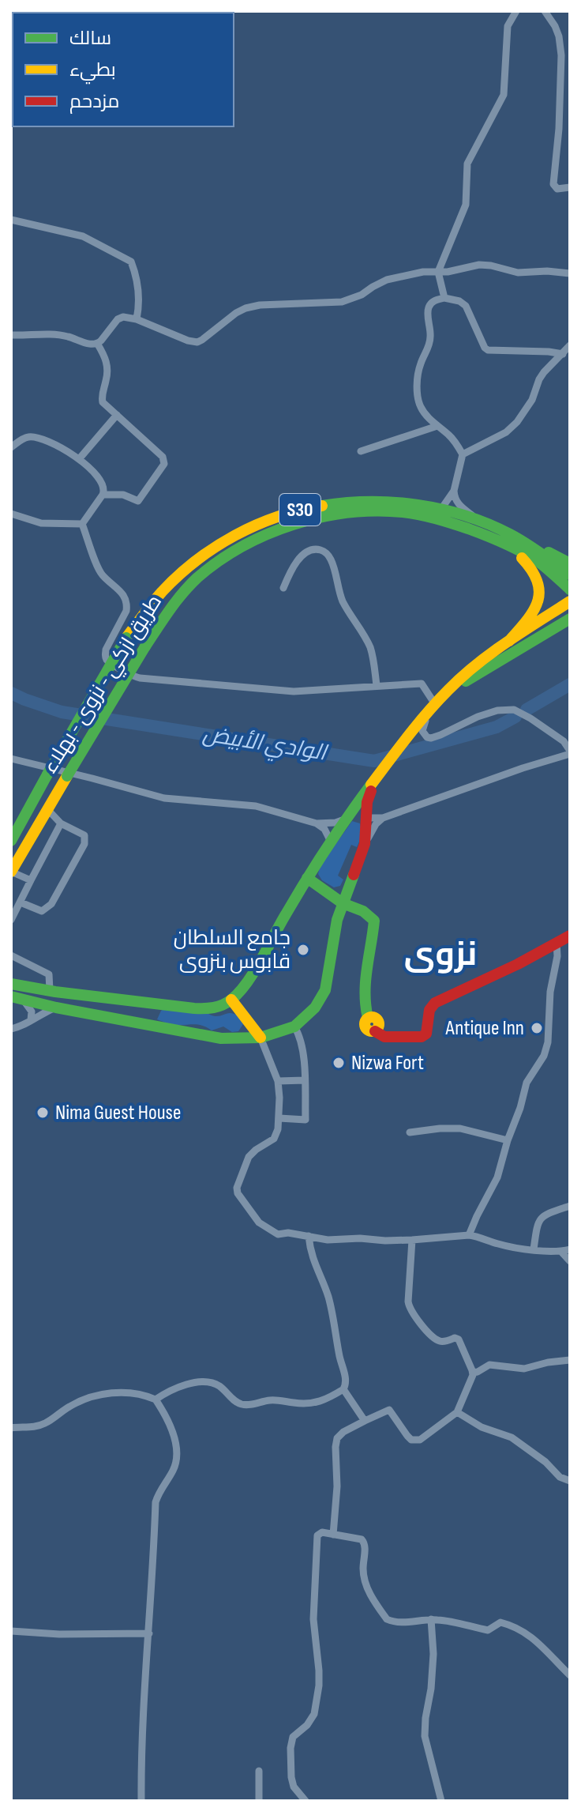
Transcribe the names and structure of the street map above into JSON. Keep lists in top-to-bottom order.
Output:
{
  "streets": {
    "street": ["S30", "طريق ازكي - نزوى - بهلاء"]
  },
  "districts": ["نزوى"],
  "water": ["الوادي الأبيض"],
  "places": [
    "جامع السلطان قابوس بنزوى",
    "Antique Inn",
    "Nizwa Fort",
    "Nima Guest House"
  ],
  "legend": ["سالك", "بطيء", "مزدحم"]
}
